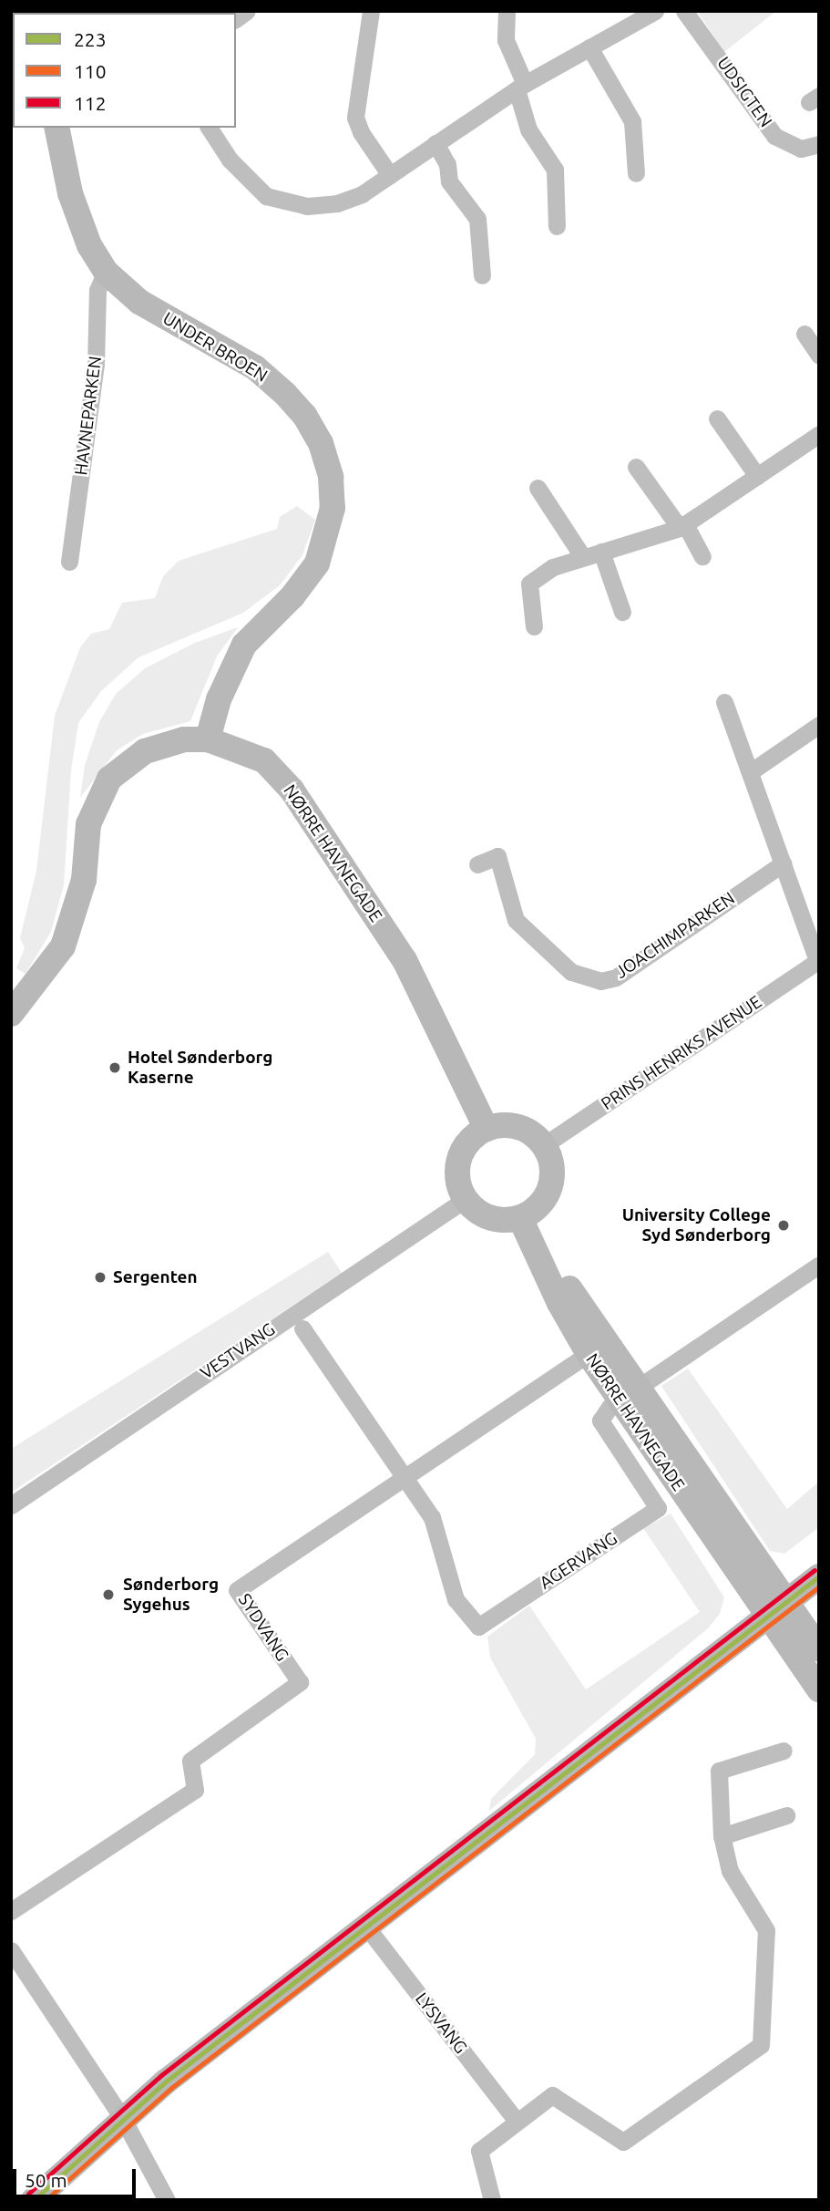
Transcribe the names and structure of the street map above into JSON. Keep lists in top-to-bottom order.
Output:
{
  "streets": {
    "street": [
      "UDSIGTEN",
      "UNDER BROEN",
      "HAVNEPARKEN",
      "NØRRE HAVNEGADE",
      "JOACHIMPARKEN",
      "PRINS HENRIKS AVENUE",
      "VESTVANG",
      "AGERVANG",
      "SYDVANG",
      "LYSVANG"
    ]
  },
  "crossings": [
    ["UNDER BROEN", "HAVNEPARKEN"],
    ["UNDER BROEN", "NØRRE HAVNEGADE"],
    ["NØRRE HAVNEGADE", "PRINS HENRIKS AVENUE"],
    ["NØRRE HAVNEGADE", "VESTVANG"],
    ["NØRRE HAVNEGADE", "AGERVANG"],
    ["NØRRE HAVNEGADE", "SYDVANG"],
    ["PRINS HENRIKS AVENUE", "VESTVANG"],
    ["AGERVANG", "SYDVANG"]
  ],
  "places": [
    "Hotel Sønderborg Kaserne",
    "University College Syd Sønderborg",
    "Sergenten",
    "Sønderborg Sygehus"
  ],
  "lines": ["transit line 112", "transit line 223", "transit line 110"],
  "legend": ["223", "110", "112"],
  "scale_bar": "50 m"
}
